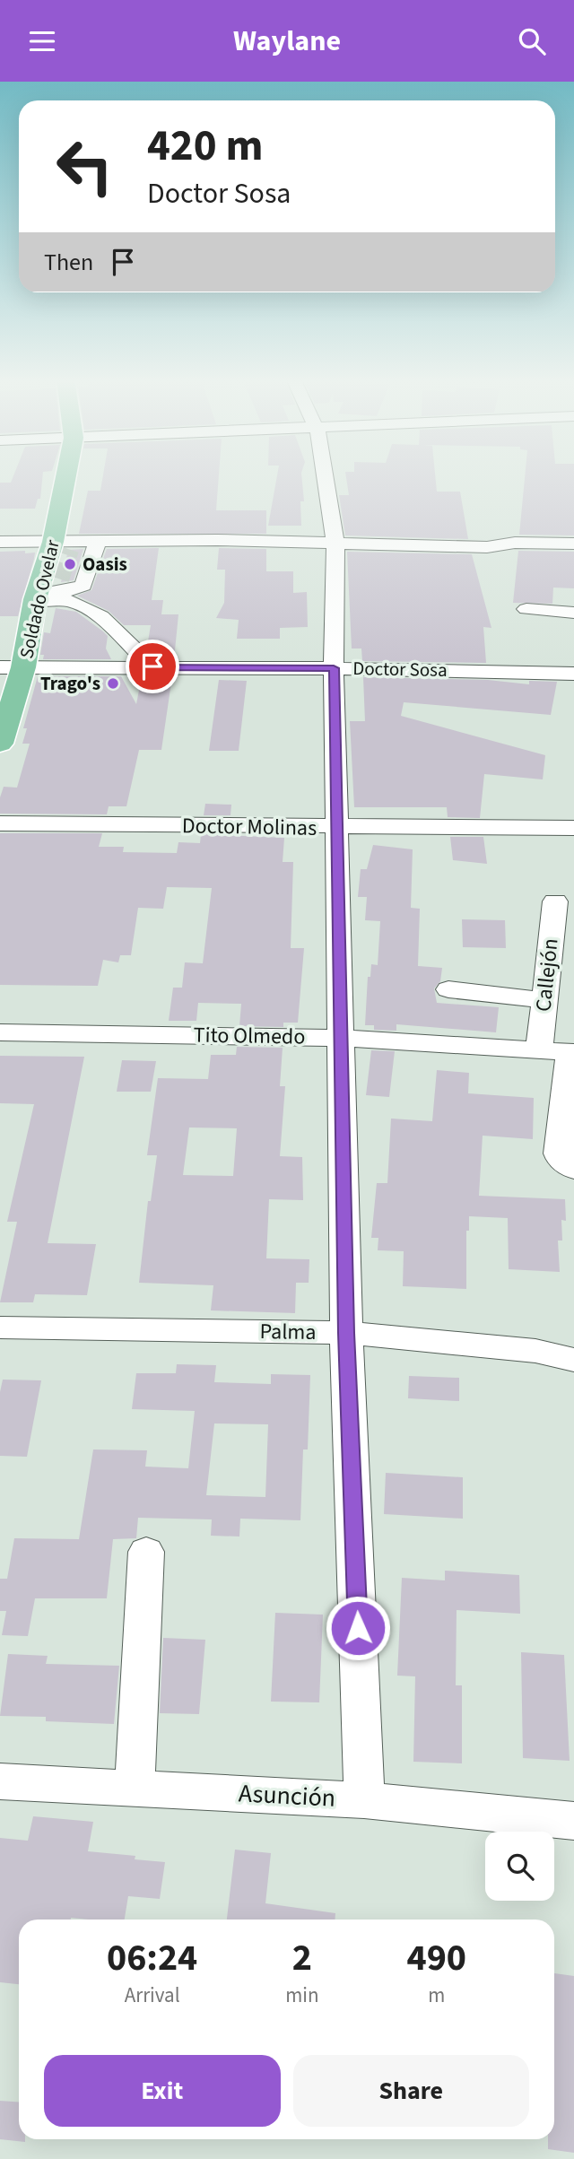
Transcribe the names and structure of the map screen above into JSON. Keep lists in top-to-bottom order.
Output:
{
  "streets": {
    "main road": ["Soldado Ovelar"],
    "street": [
      "Doctor Sosa",
      "Doctor Molinas",
      "Callejón",
      "Tito Olmedo",
      "Palma",
      "Asunción"
    ]
  },
  "crossings": [
    ["Soldado Ovelar", "Doctor Sosa"],
    ["Callejón", "Tito Olmedo"]
  ],
  "places": ["Oasis", "Trago's"],
  "page": {
    "header": "Waylane",
    "turn": ["420 m", "Doctor Sosa"],
    "then": "Then",
    "eta": [
      "06:24",
      "Arrival",
      "2",
      "min",
      "490",
      "m"
    ],
    "buttons": ["Exit", "Share"]
  }
}
